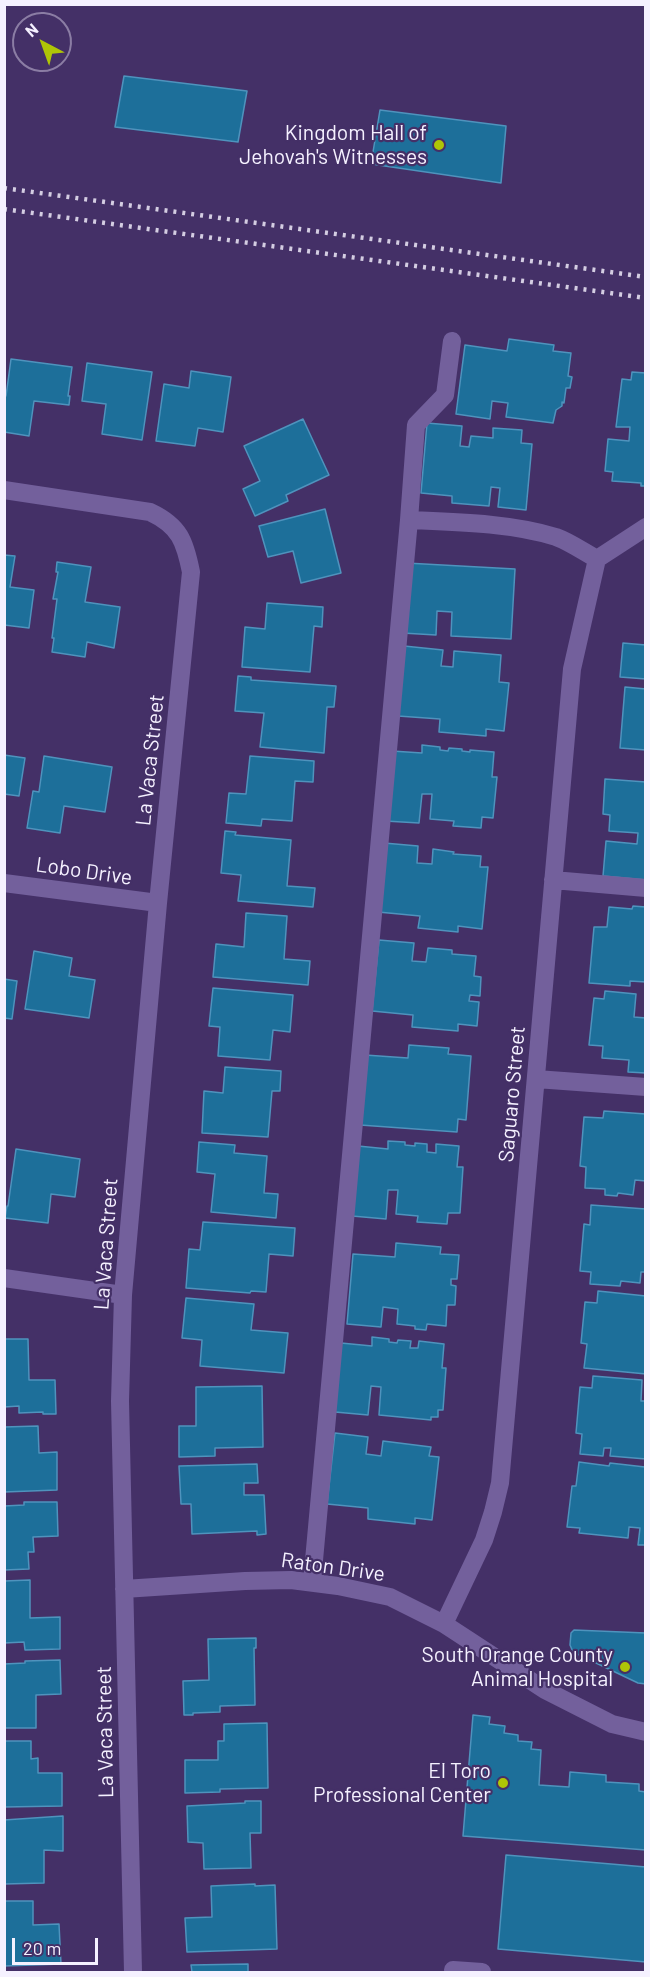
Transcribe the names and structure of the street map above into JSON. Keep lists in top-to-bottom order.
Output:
{
  "streets": {
    "street": [
      "La Vaca Street",
      "Lobo Drive",
      "Saguaro Street",
      "Raton Drive"
    ]
  },
  "crossings": [
    ["La Vaca Street", "Lobo Drive"],
    ["La Vaca Street", "Raton Drive"],
    ["Saguaro Street", "Raton Drive"]
  ],
  "places": ["Kingdom Hall of Jehovah's Witnesses", "South Orange County Animal Hospital", "El Toro Professional Center"],
  "scale_bar": "20 m",
  "north": "top left"
}
